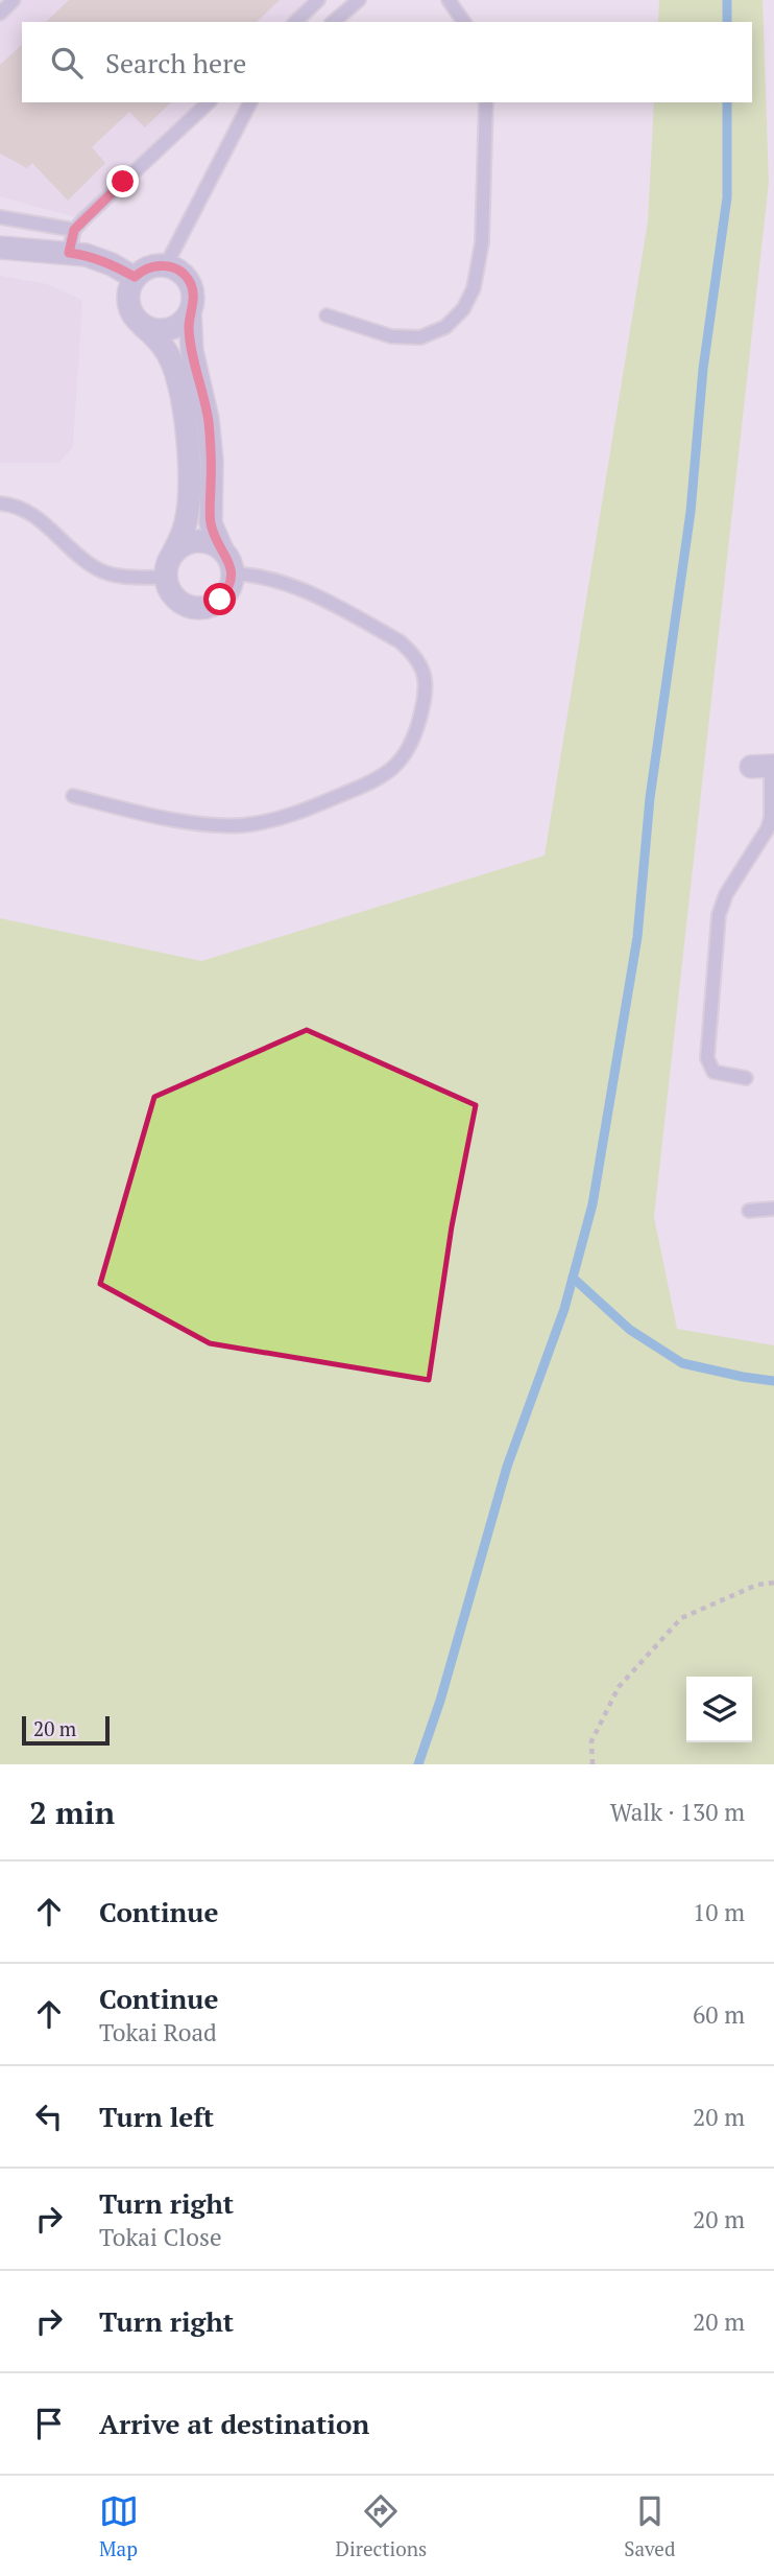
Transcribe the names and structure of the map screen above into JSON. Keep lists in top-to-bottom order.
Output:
{
  "scale_bar": "20 m",
  "page": {
    "search": "Search here",
    "scale": "20 m",
    "heading": ["2 min", "Walk · 130 m"],
    "list": [
      ["Continue", "10 m"],
      ["Continue", "Tokai Road", "60 m"],
      ["Turn left", "20 m"],
      ["Turn right", "Tokai Close", "20 m"],
      ["Turn right", "20 m"],
      "Arrive at destination"
    ],
    "nav": ["Map", "Directions", "Saved"]
  }
}
